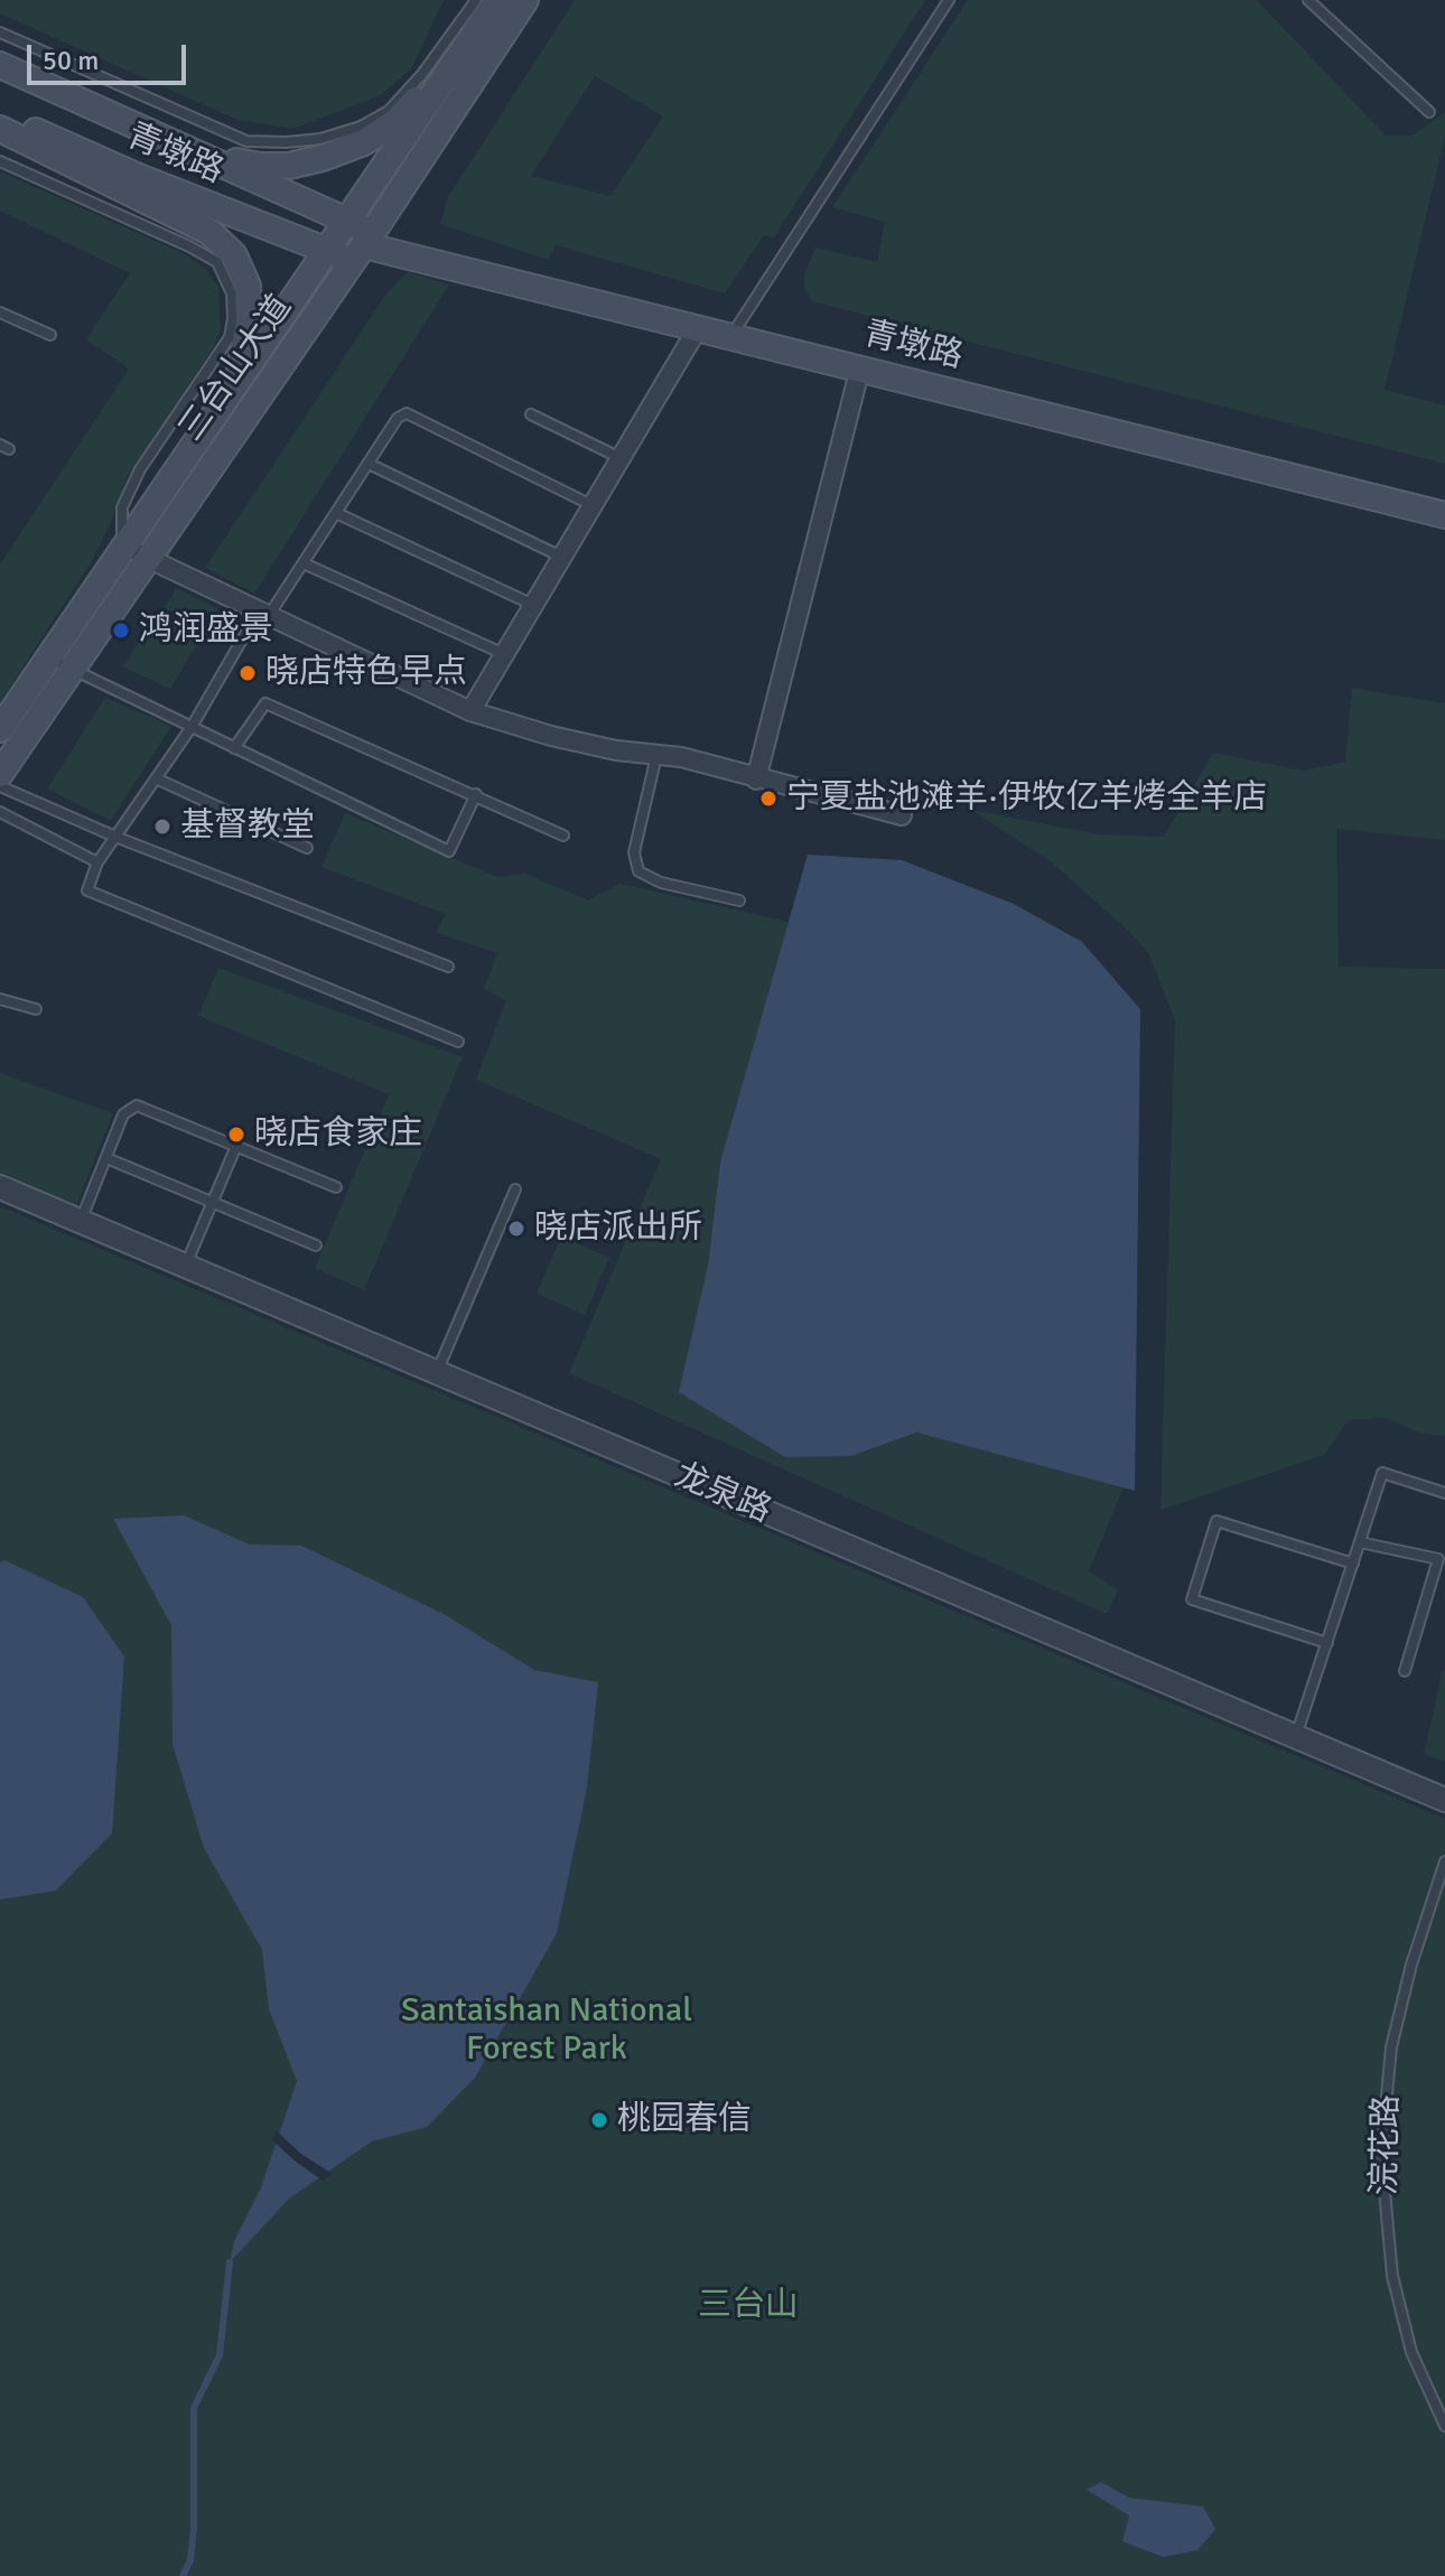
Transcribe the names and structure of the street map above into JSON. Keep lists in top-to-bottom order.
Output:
{
  "streets": {
    "main road": ["青墩路", "三台山大道"],
    "street": ["龙泉路"],
    "lane": ["浣花路"]
  },
  "crossings": [
    ["青墩路", "三台山大道"]
  ],
  "parks": ["Santaishan National Forest Park", "三台山"],
  "places": [
    "鸿润盛景",
    "晓店特色早点",
    "宁夏盐池滩羊·伊牧亿羊烤全羊店",
    "基督教堂",
    "晓店食家庄",
    "晓店派出所",
    "桃园春信"
  ],
  "scale_bar": "50 m"
}
